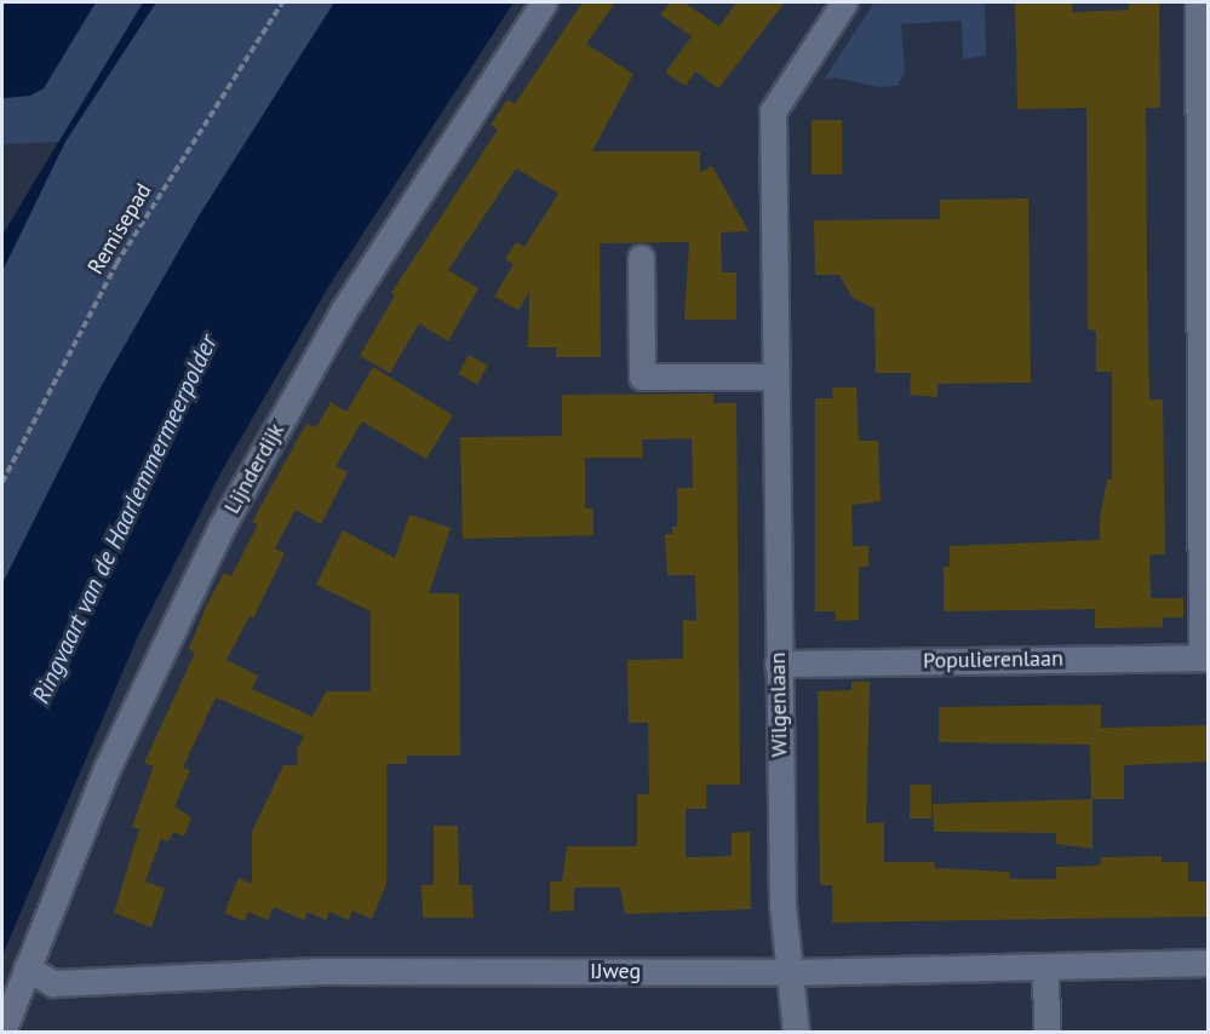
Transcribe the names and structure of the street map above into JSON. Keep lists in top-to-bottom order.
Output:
{
  "streets": {
    "street": [
      "Lijnderdijk",
      "Populierenlaan",
      "Wilgenlaan",
      "IJweg"
    ],
    "path": ["Remisepad"]
  },
  "crossings": [
    ["Lijnderdijk", "IJweg"],
    ["Populierenlaan", "Wilgenlaan"],
    ["Wilgenlaan", "IJweg"]
  ],
  "water": ["Ringvaart van de Haarlemmermeerpolder"]
}
